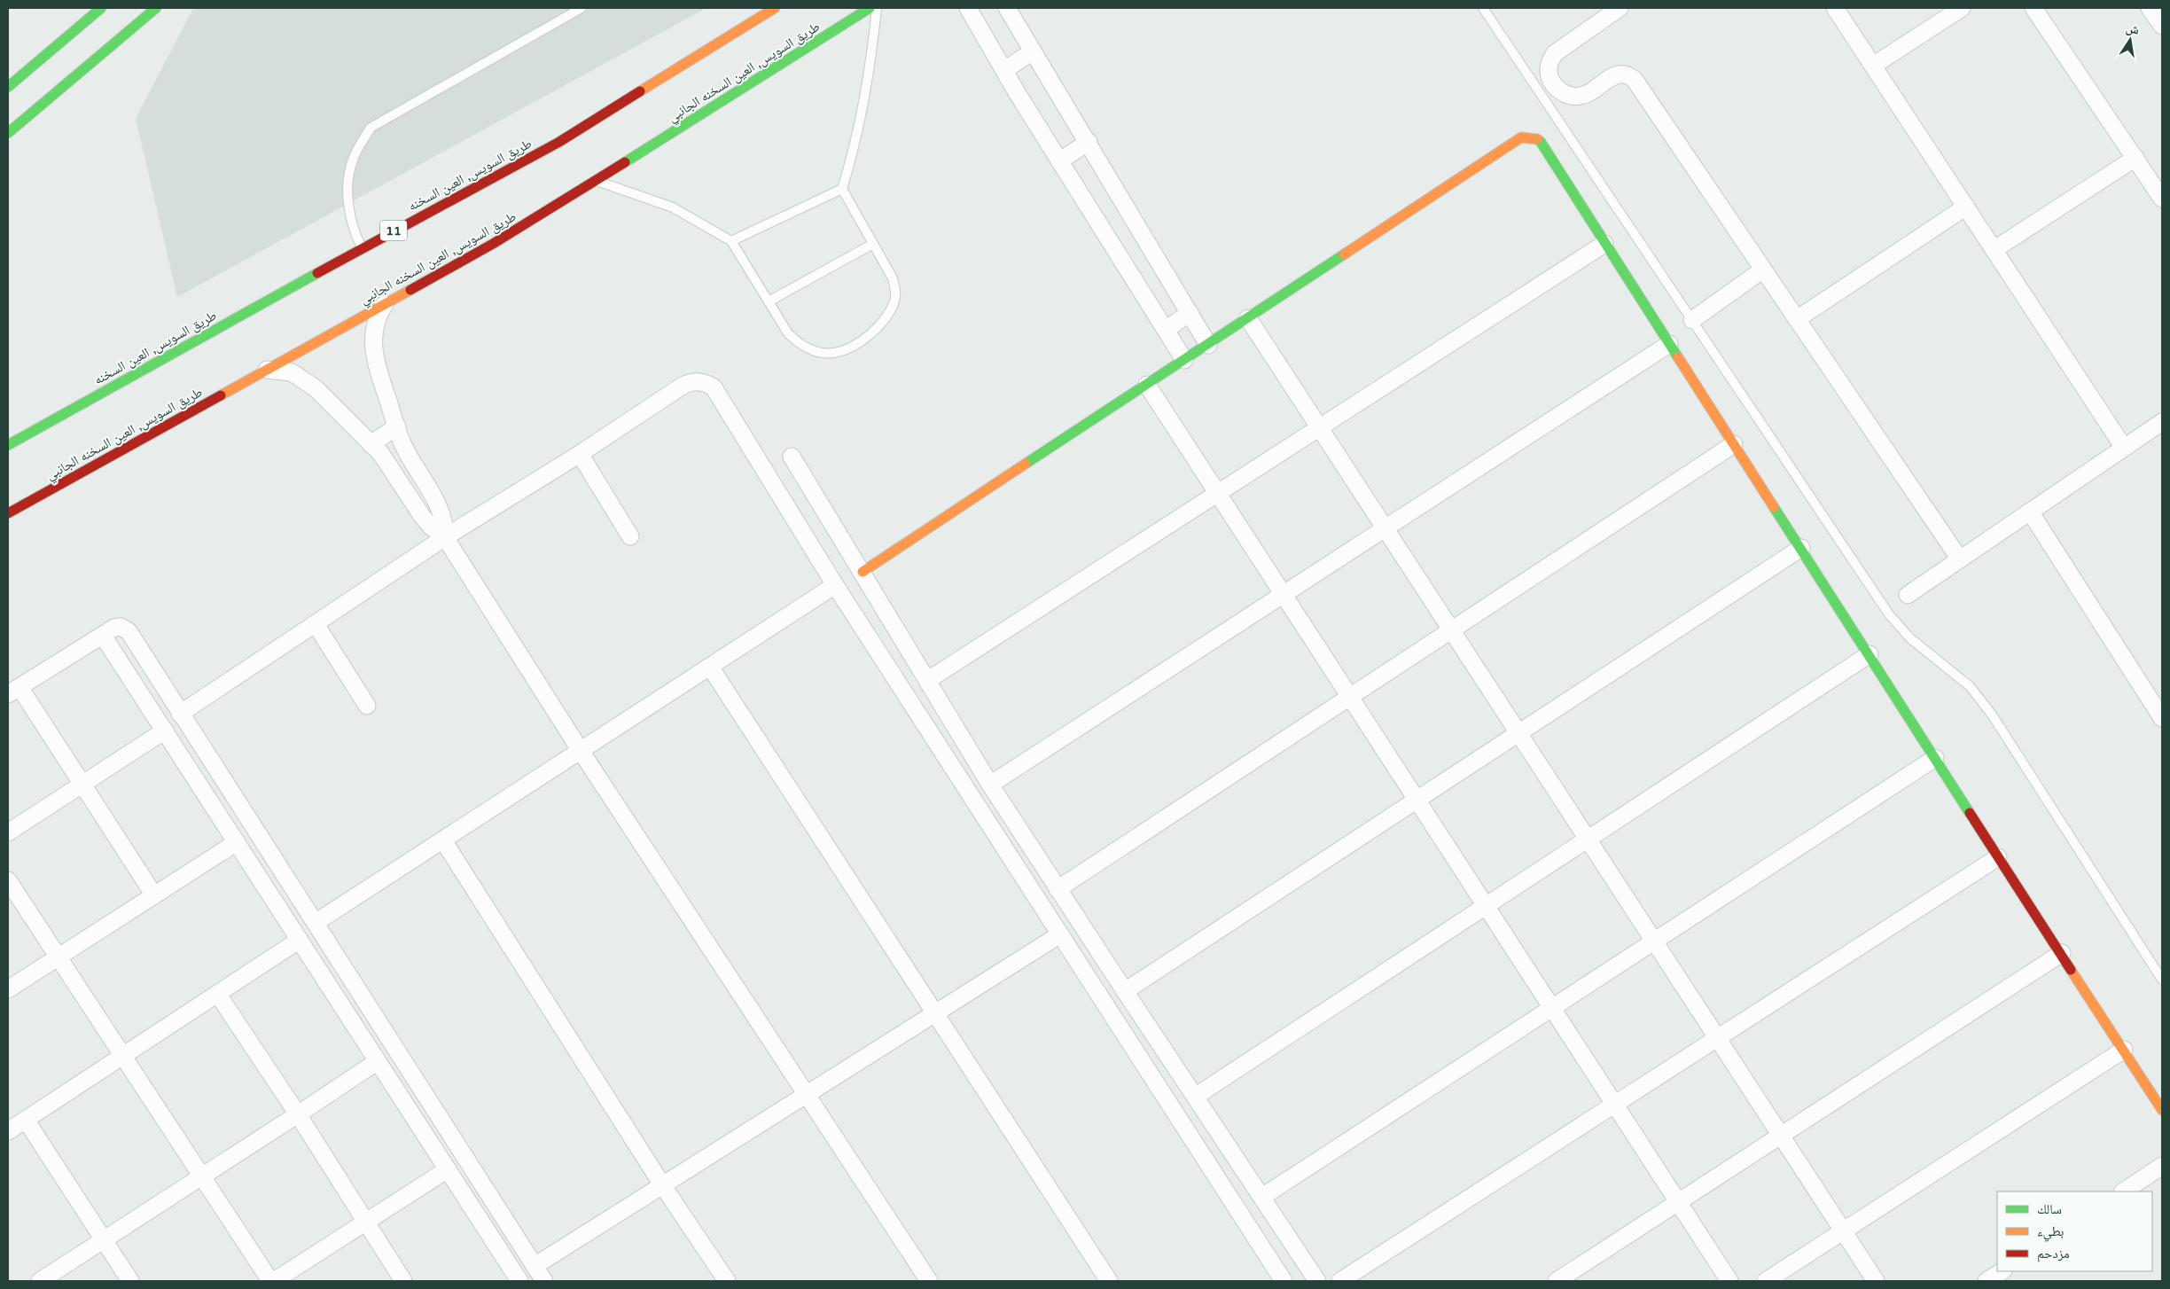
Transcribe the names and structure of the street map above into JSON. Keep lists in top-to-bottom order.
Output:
{
  "streets": {
    "main road": ["طريق السويس, العين السخنه الجانبي", "طريق السويس, العين السخنه", "11"]
  },
  "legend": ["سالك", "بطيء", "مزدحم"],
  "north": "top"
}
